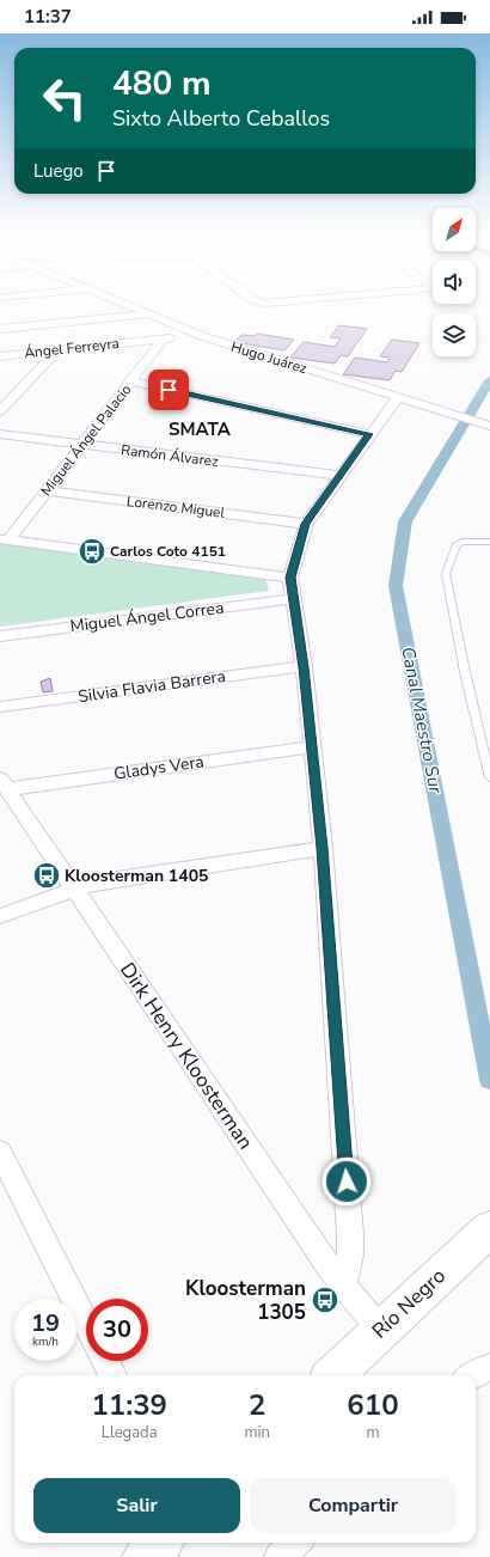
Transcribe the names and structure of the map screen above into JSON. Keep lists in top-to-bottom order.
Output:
{
  "streets": {
    "street": [
      "Ángel Ferreyra",
      "Hugo Juárez",
      "Miguel Ángel Palacio",
      "Ramón Álvarez",
      "Lorenzo Miguel",
      "Miguel Ángel Correa",
      "Silvia Flavia Barrera",
      "Gladys Vera",
      "Dirk Henry Kloosterman",
      "Río Negro"
    ]
  },
  "crossings": [
    ["Ángel Ferreyra", "Hugo Juárez"],
    ["Ángel Ferreyra", "Miguel Ángel Palacio"],
    ["Miguel Ángel Palacio", "Ramón Álvarez"],
    ["Miguel Ángel Palacio", "Lorenzo Miguel"],
    ["Gladys Vera", "Dirk Henry Kloosterman"],
    ["Dirk Henry Kloosterman", "Río Negro"]
  ],
  "districts": ["SMATA"],
  "water": ["Canal Maestro Sur"],
  "places": {
    "bus stop": ["Carlos Coto 4151", "Kloosterman 1405", "Kloosterman 1305"]
  },
  "north": "top right",
  "page": {
    "status": "11:37",
    "turn": ["480 m", "Sixto Alberto Ceballos"],
    "then": "Luego",
    "speed": "19 km/h",
    "limit": "30",
    "eta": [
      "11:39",
      "Llegada",
      "2",
      "min",
      "610",
      "m"
    ],
    "buttons": ["Salir", "Compartir"]
  }
}
